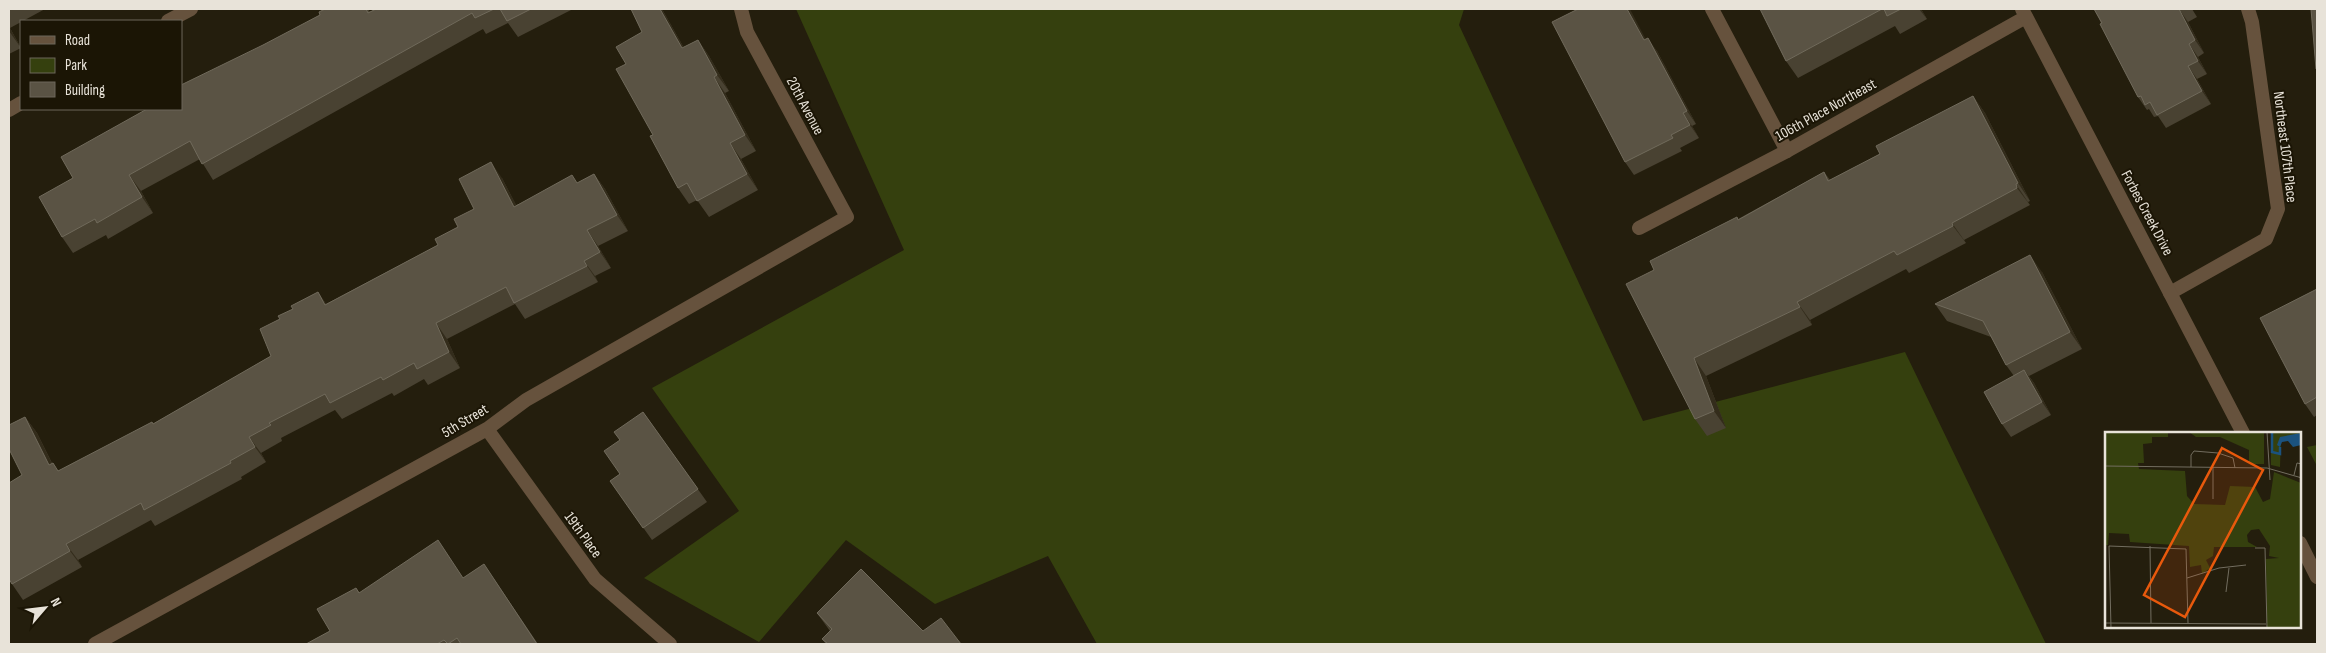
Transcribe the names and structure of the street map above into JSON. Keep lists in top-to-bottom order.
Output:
{
  "streets": {
    "street": [
      "20th Avenue",
      "106th Place Northeast",
      "Northeast 107th Place",
      "Forbes Creek Drive",
      "5th Street",
      "19th Place"
    ]
  },
  "crossings": [
    ["20th Avenue", "5th Street"],
    ["106th Place Northeast", "Forbes Creek Drive"],
    ["Northeast 107th Place", "Forbes Creek Drive"],
    ["5th Street", "19th Place"]
  ],
  "legend": ["Road", "Park", "Building"],
  "north": "top right"
}
